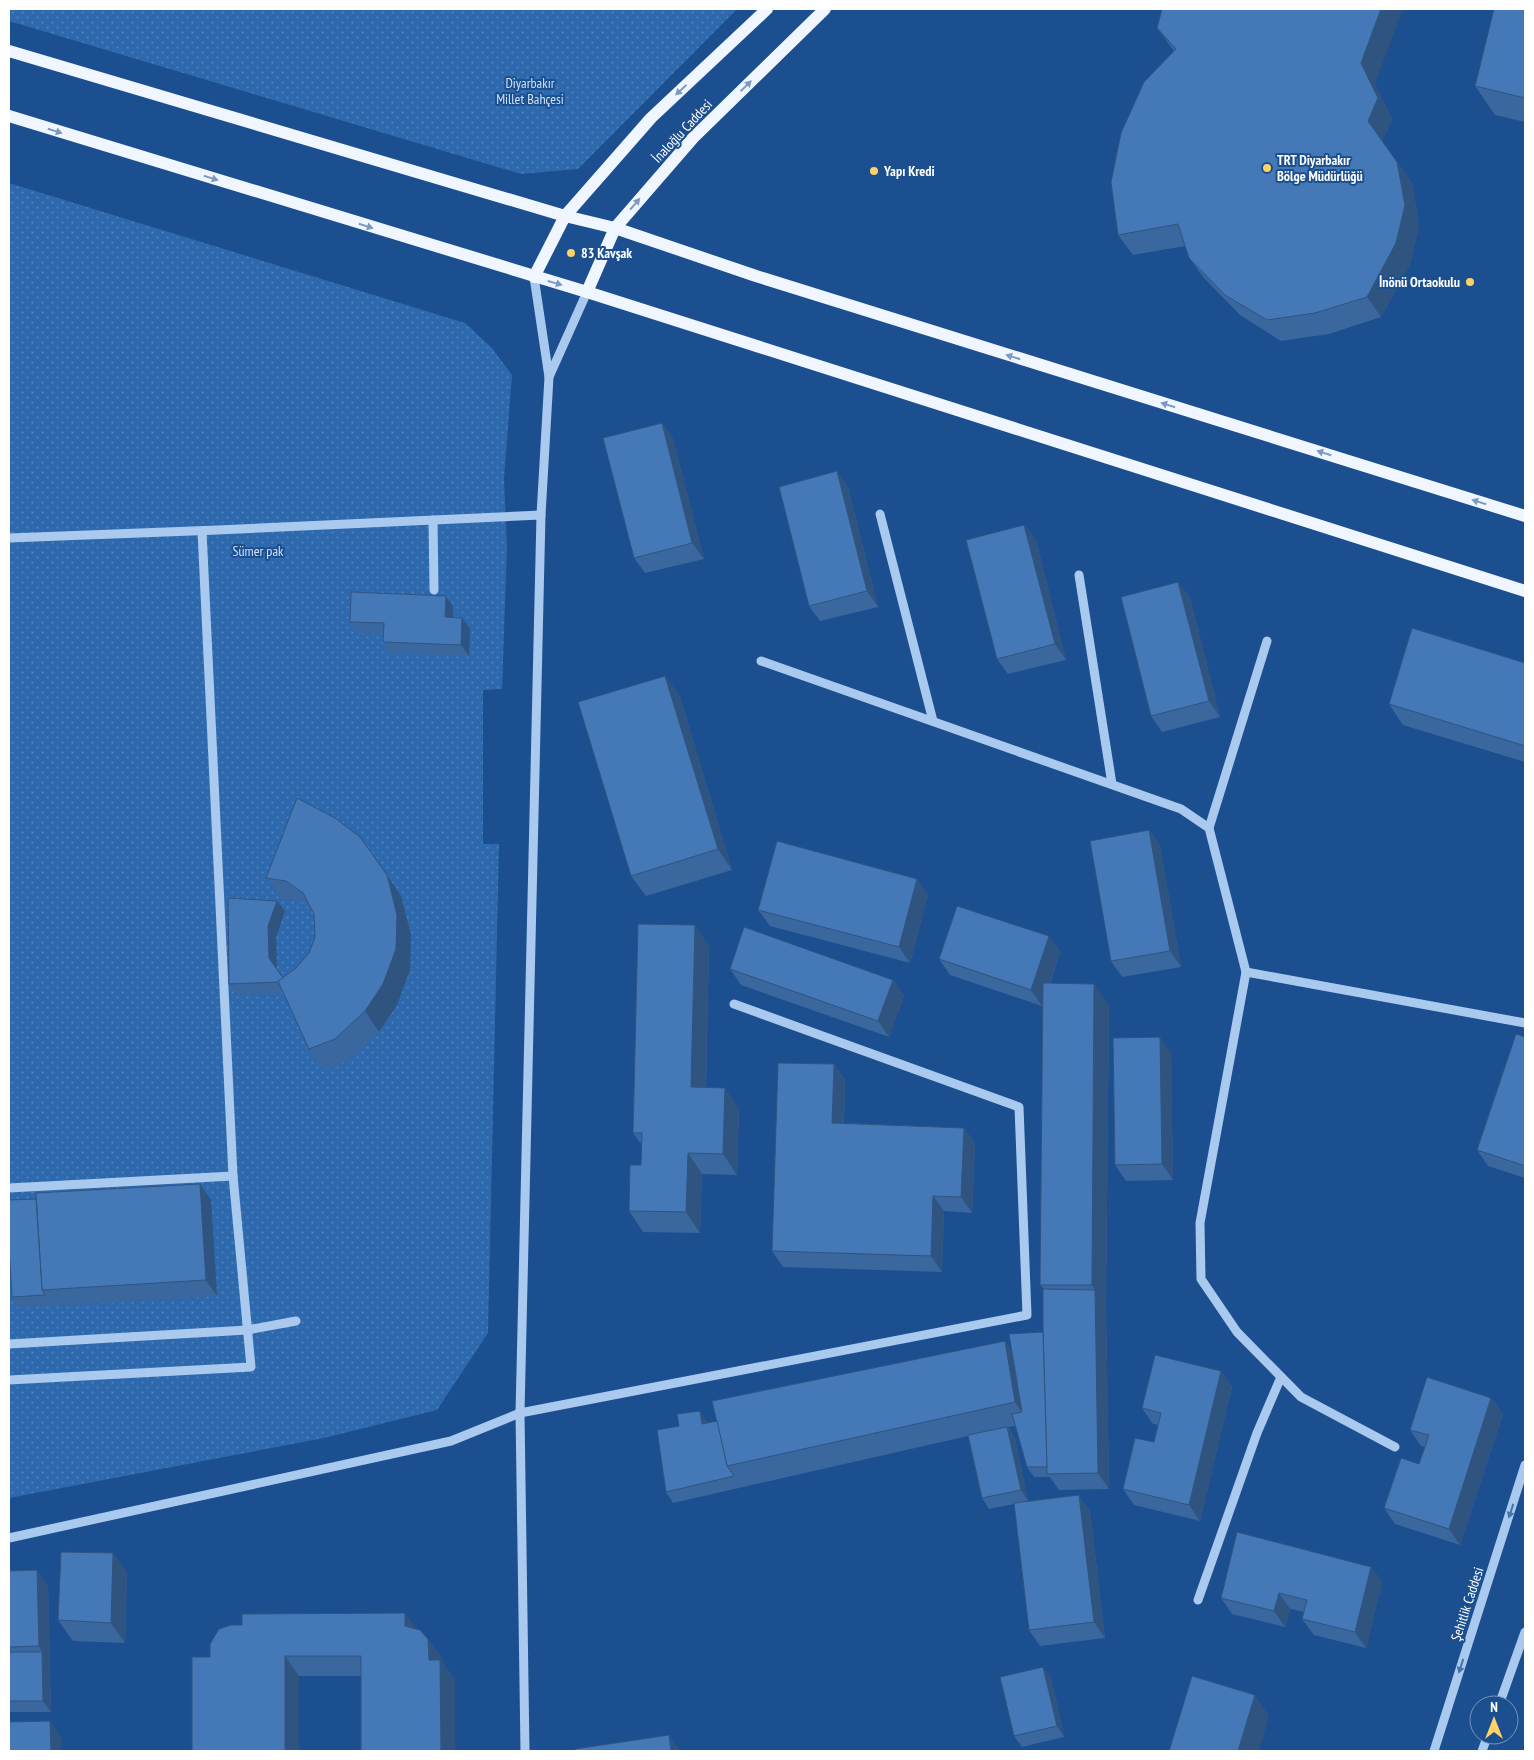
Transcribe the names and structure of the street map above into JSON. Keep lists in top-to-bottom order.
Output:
{
  "streets": {
    "main road": ["İnaloğlu Caddesi"],
    "street": ["Şehitlik Caddesi"]
  },
  "one_way": ["Şehitlik Caddesi"],
  "parks": ["Diyarbakır Millet Bahçesi", "Sümer pak"],
  "places": [
    "TRT Diyarbakır Bölge Müdürlüğü",
    "Yapı Kredi",
    "83 Kavşak",
    "İnönü Ortaokulu"
  ],
  "north": "top"
}
